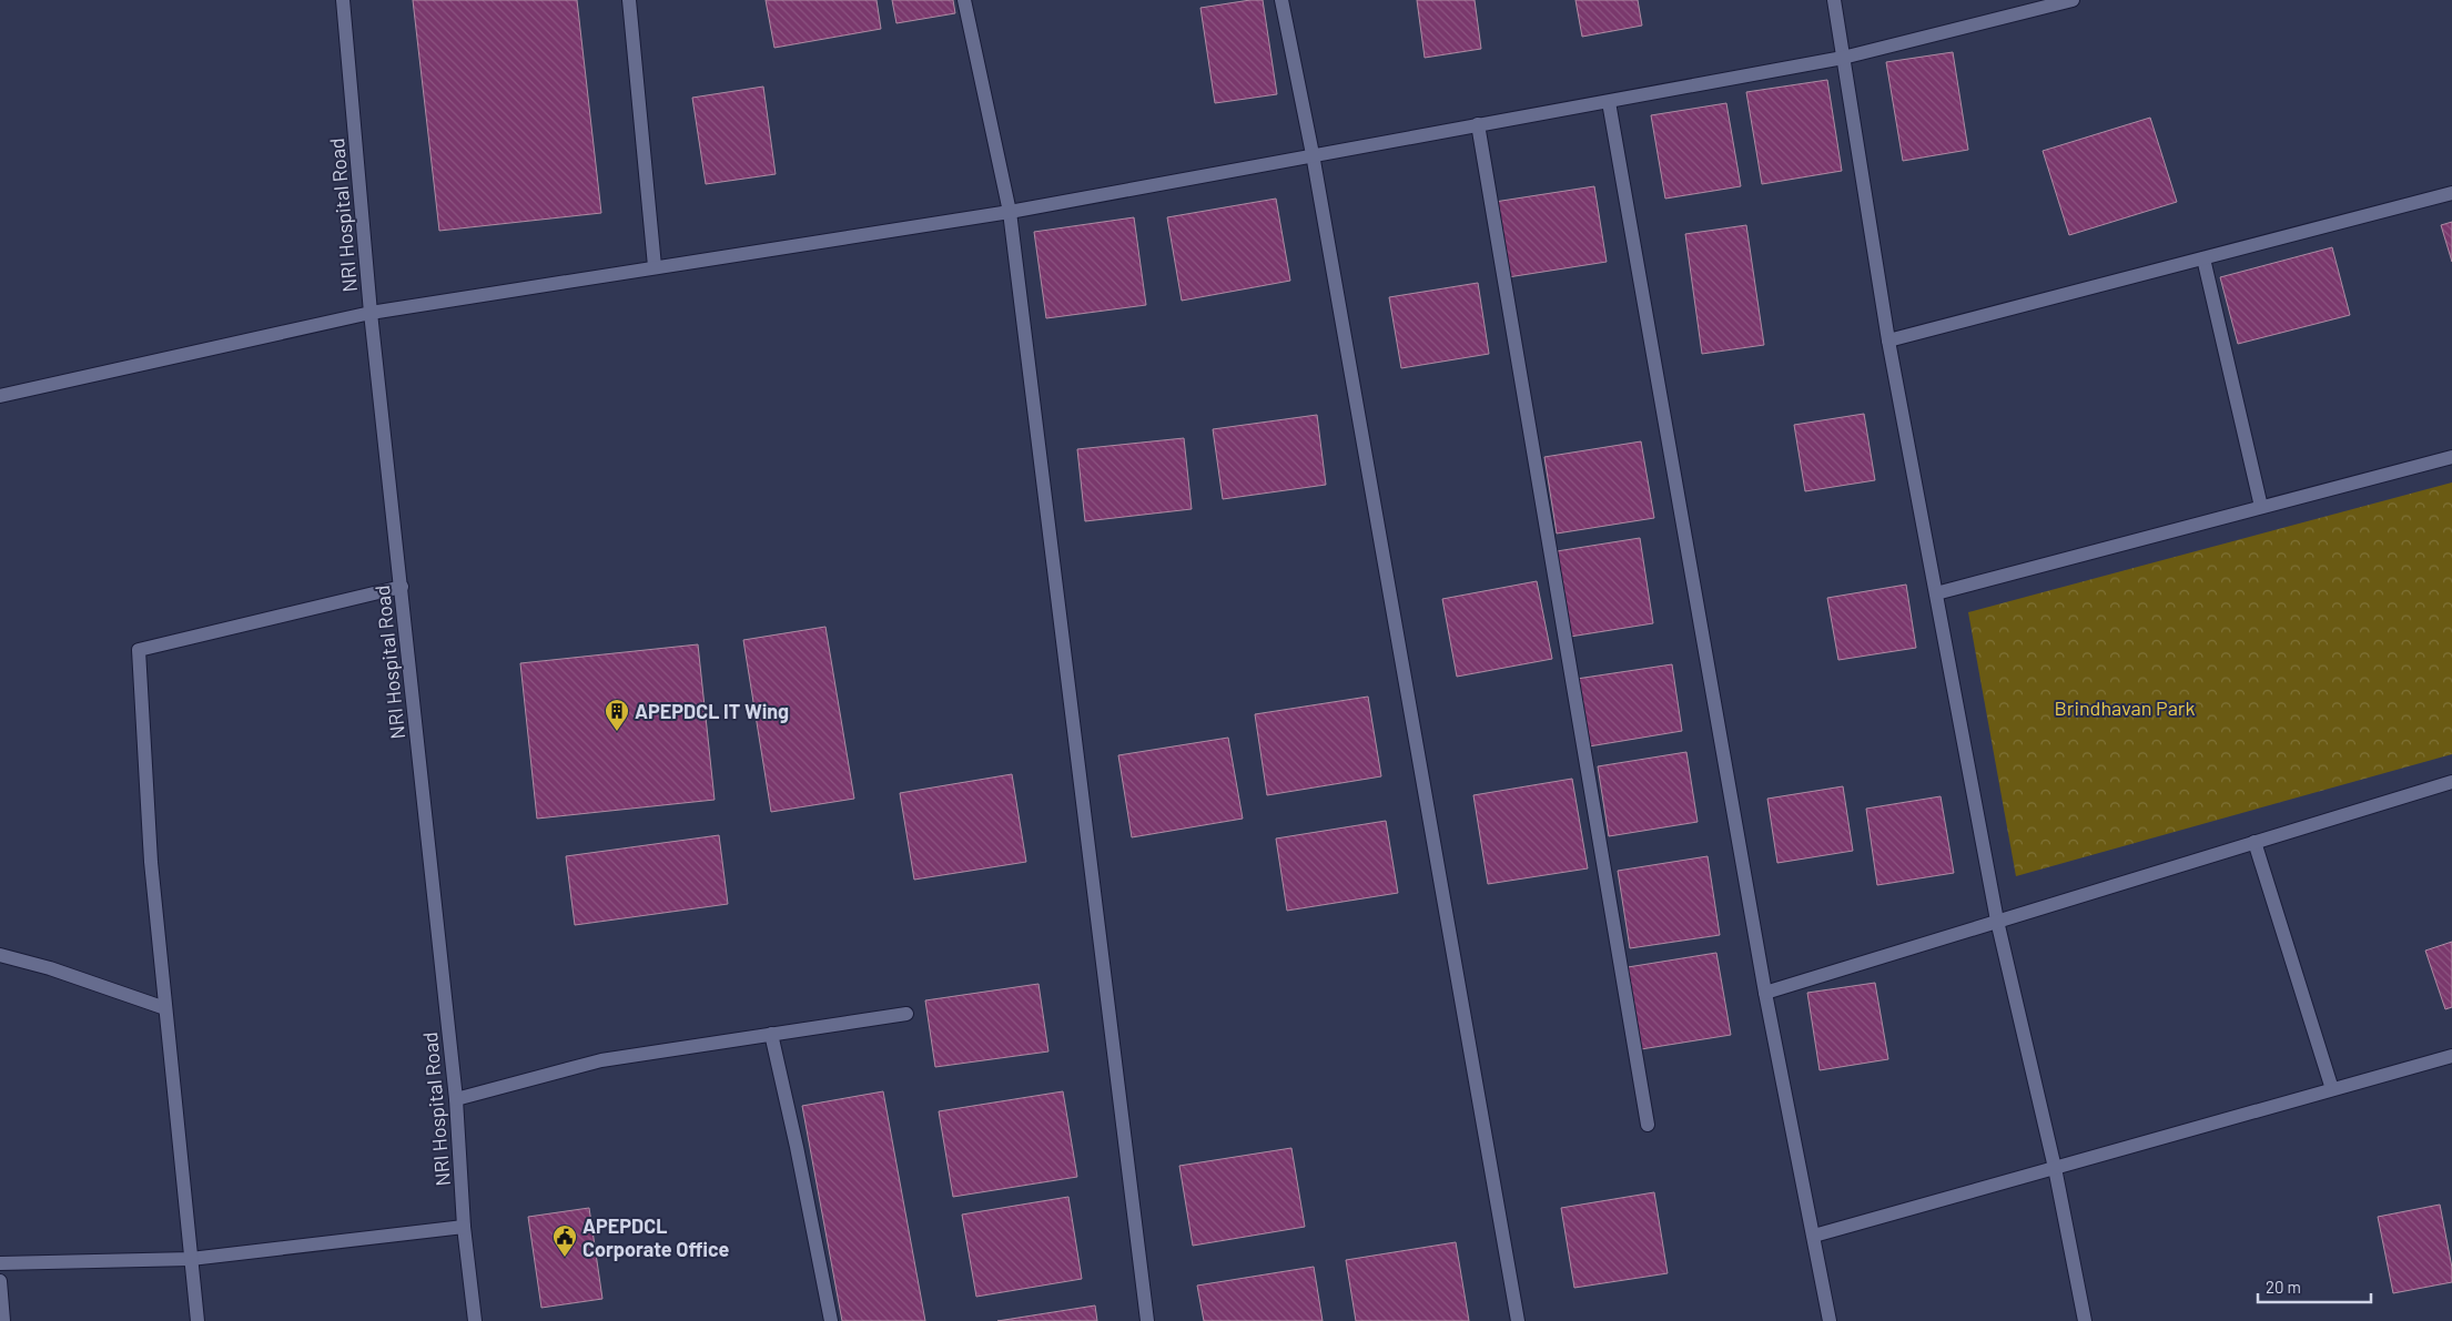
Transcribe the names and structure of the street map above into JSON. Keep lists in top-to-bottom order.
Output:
{
  "streets": {
    "street": ["NRI Hospital Road"]
  },
  "parks": ["Brindhavan Park"],
  "places": {
    "building": ["APEPDCL IT Wing"],
    "public building": ["APEPDCL Corporate Office"]
  },
  "scale_bar": "20 m"
}
